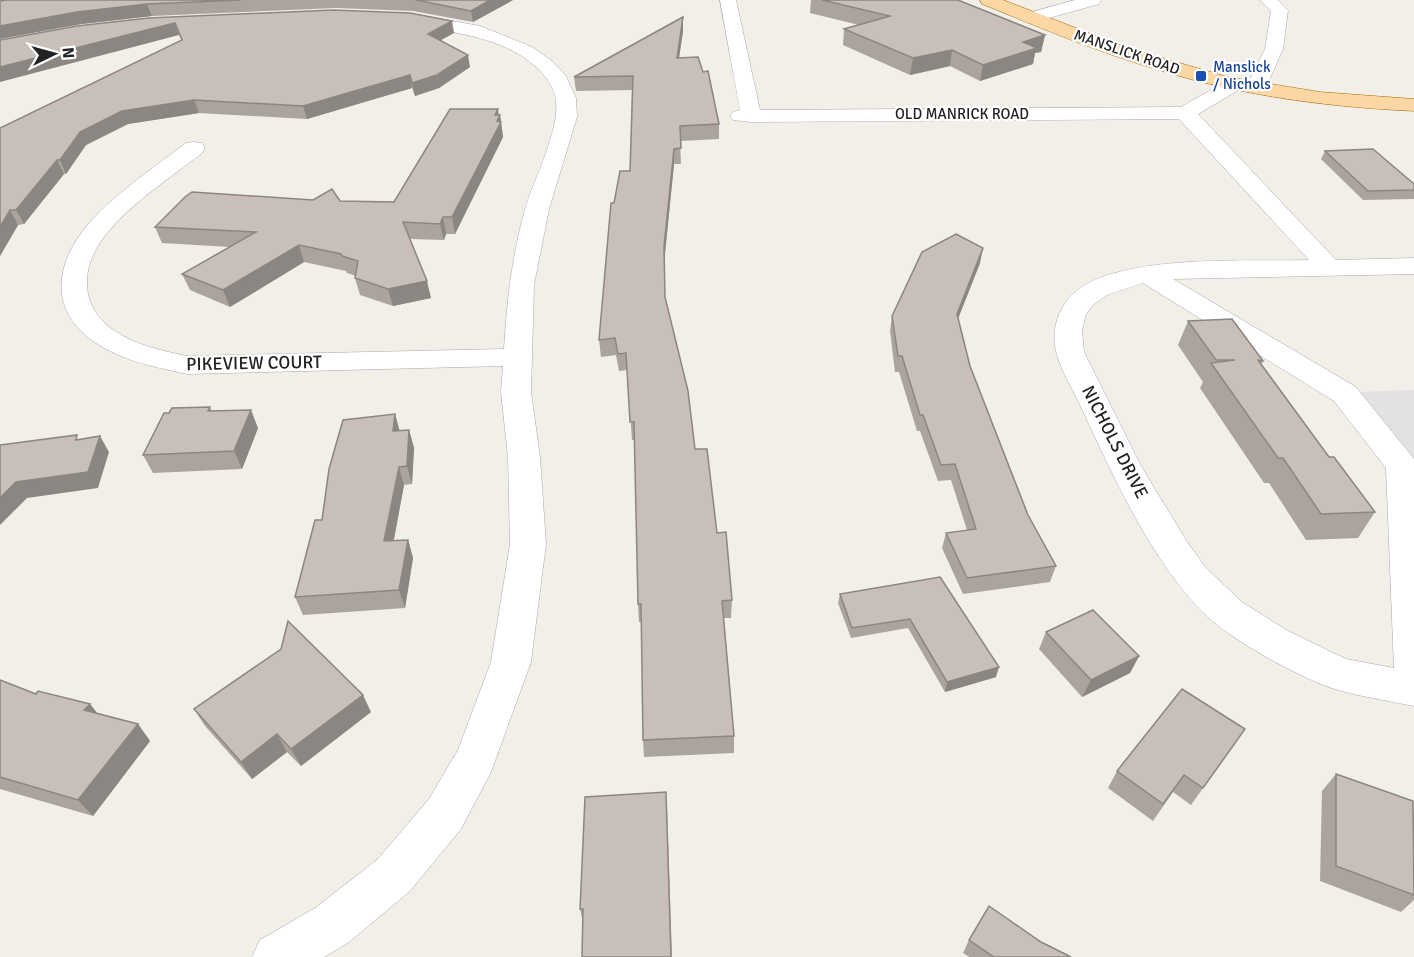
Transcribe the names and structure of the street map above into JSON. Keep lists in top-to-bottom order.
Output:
{
  "streets": {
    "main road": ["MANSLICK ROAD"],
    "street": ["OLD MANRICK ROAD", "PIKEVIEW COURT", "NICHOLS DRIVE"]
  },
  "places": {
    "transit": ["Manslick / Nichols"]
  },
  "north": "right"
}
